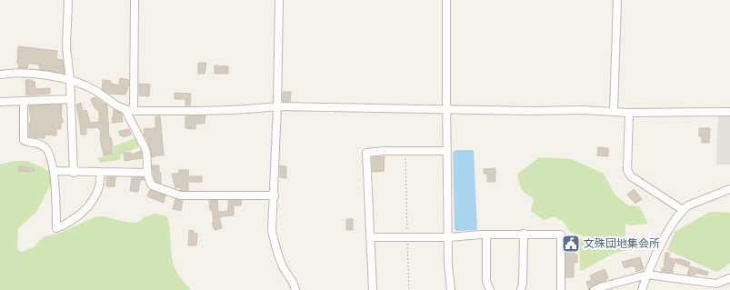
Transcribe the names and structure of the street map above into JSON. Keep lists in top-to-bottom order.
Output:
{
  "places": {
    "public building": ["文殊団地集会所"]
  }
}
